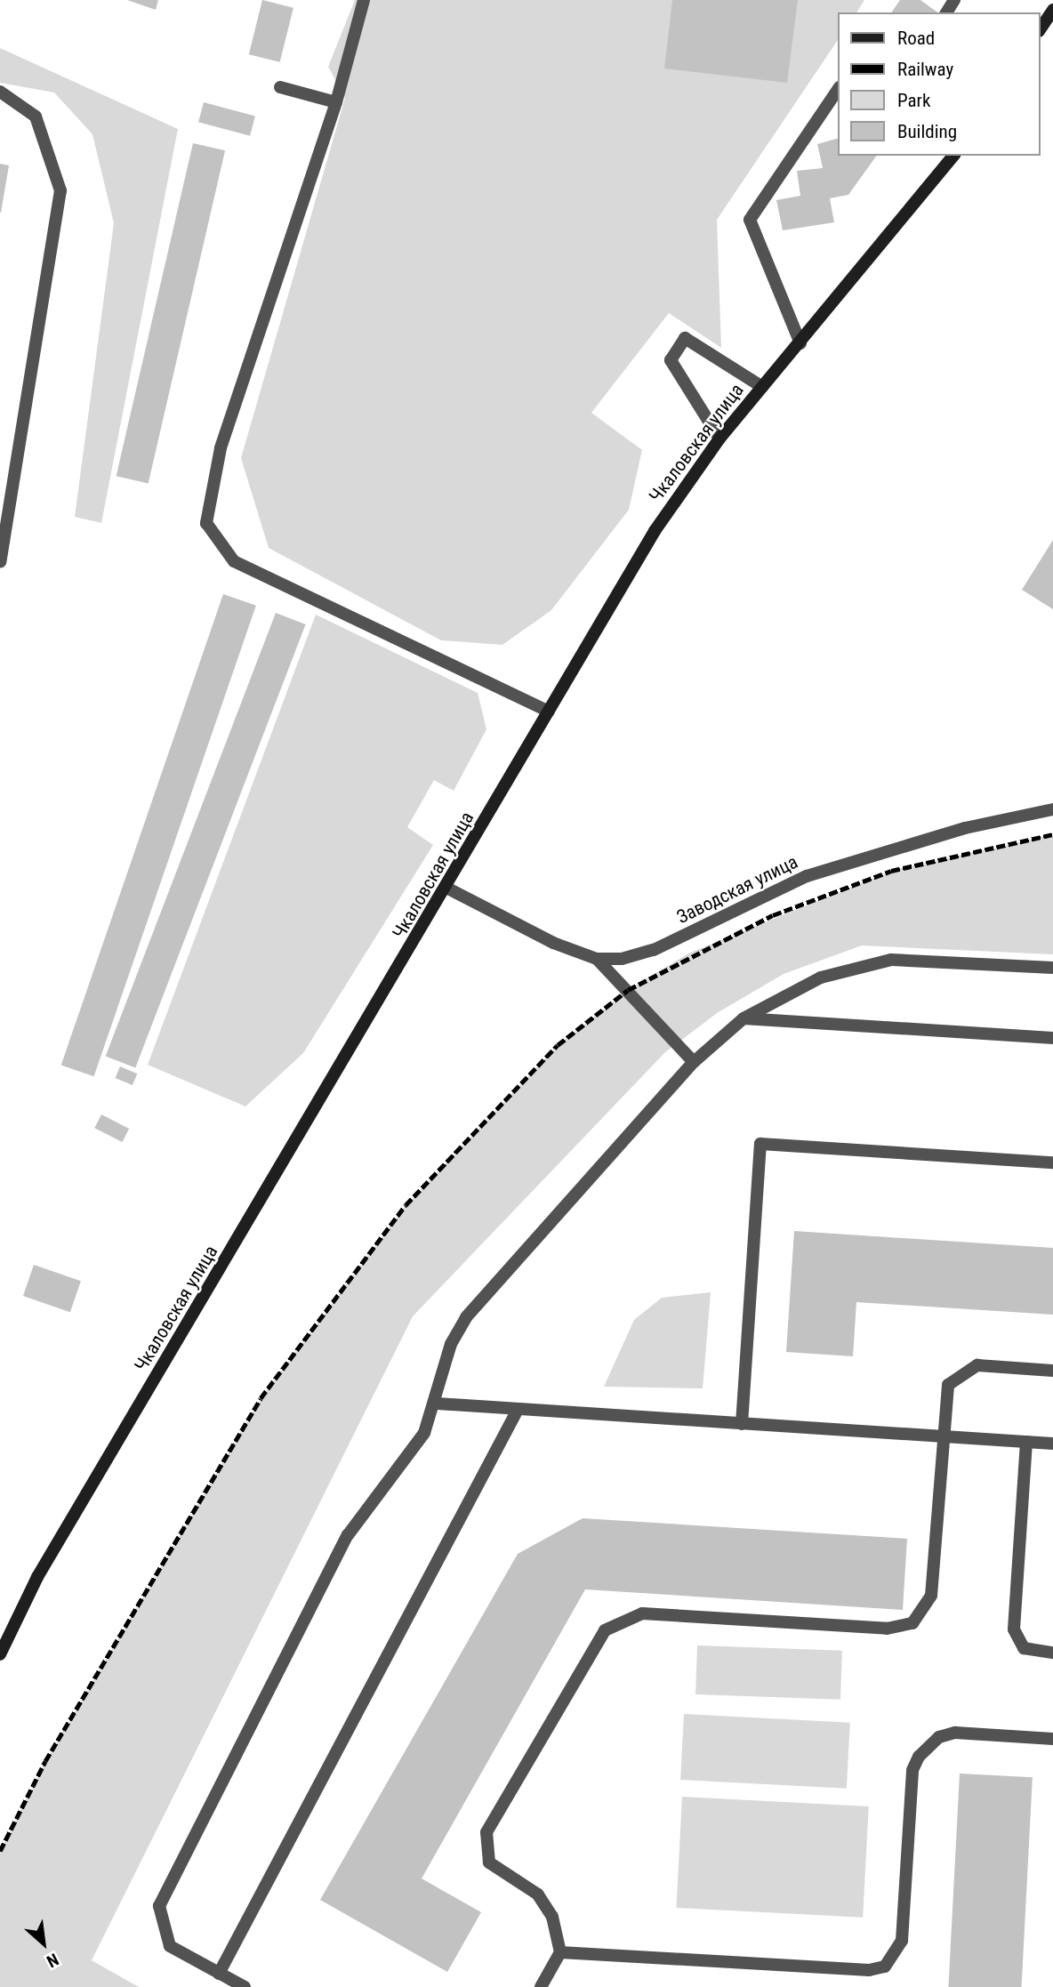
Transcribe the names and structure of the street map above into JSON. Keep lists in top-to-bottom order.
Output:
{
  "streets": {
    "main road": ["Чкаловская улица"],
    "street": ["Заводская улица"]
  },
  "legend": [
    "Road",
    "Railway",
    "Park",
    "Building"
  ],
  "north": "bottom right"
}
